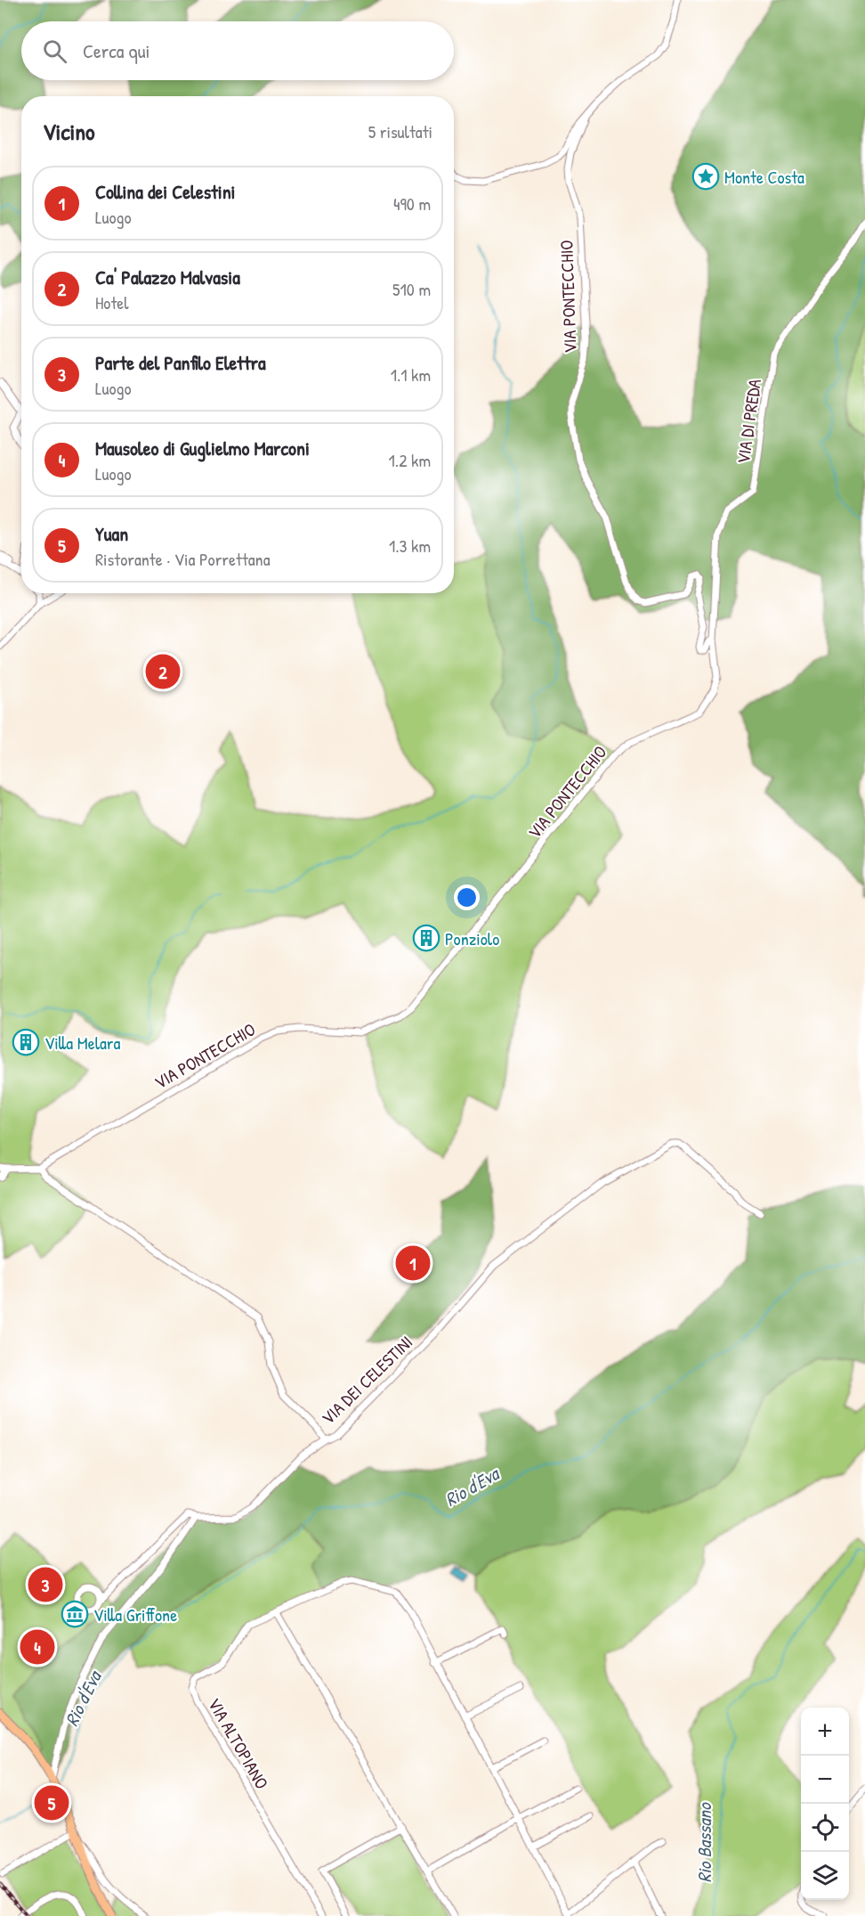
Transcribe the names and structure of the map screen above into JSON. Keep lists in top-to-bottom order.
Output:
{
  "streets": {
    "street": [
      "VIA PONTECCHIO",
      "VIA DI PREDA",
      "VIA DEI CELESTINI",
      "VIA ALTOPIANO"
    ]
  },
  "crossings": [
    ["VIA PONTECCHIO", "VIA DI PREDA"]
  ],
  "water": ["Rio d'Eva", "Rio Bassano"],
  "places": {
    "place": ["Monte Costa"],
    "building": ["Ponziolo", "Villa Melara"],
    "museum": ["Villa Griffone"]
  },
  "page": {
    "search": "Cerca qui",
    "heading": ["Vicino", "5 risultati"],
    "list": [
      {
        "mark": "1",
        "name": "Collina dei Celestini",
        "note": "Luogo",
        "value": "490 m"
      },
      {
        "mark": "2",
        "name": "Ca' Palazzo Malvasia",
        "note": "Hotel",
        "value": "510 m"
      },
      {
        "mark": "3",
        "name": "Parte del Panfilo Elettra",
        "note": "Luogo",
        "value": "1.1 km"
      },
      {
        "mark": "4",
        "name": "Mausoleo di Guglielmo Marconi",
        "note": "Luogo",
        "value": "1.2 km"
      },
      {
        "mark": "5",
        "name": "Yuan",
        "note": "Ristorante · Via Porrettana",
        "value": "1.3 km"
      }
    ],
    "pins": [
      "2",
      "1",
      "3",
      "4",
      "5"
    ],
    "map_buttons": ["+", "−"]
  }
}
